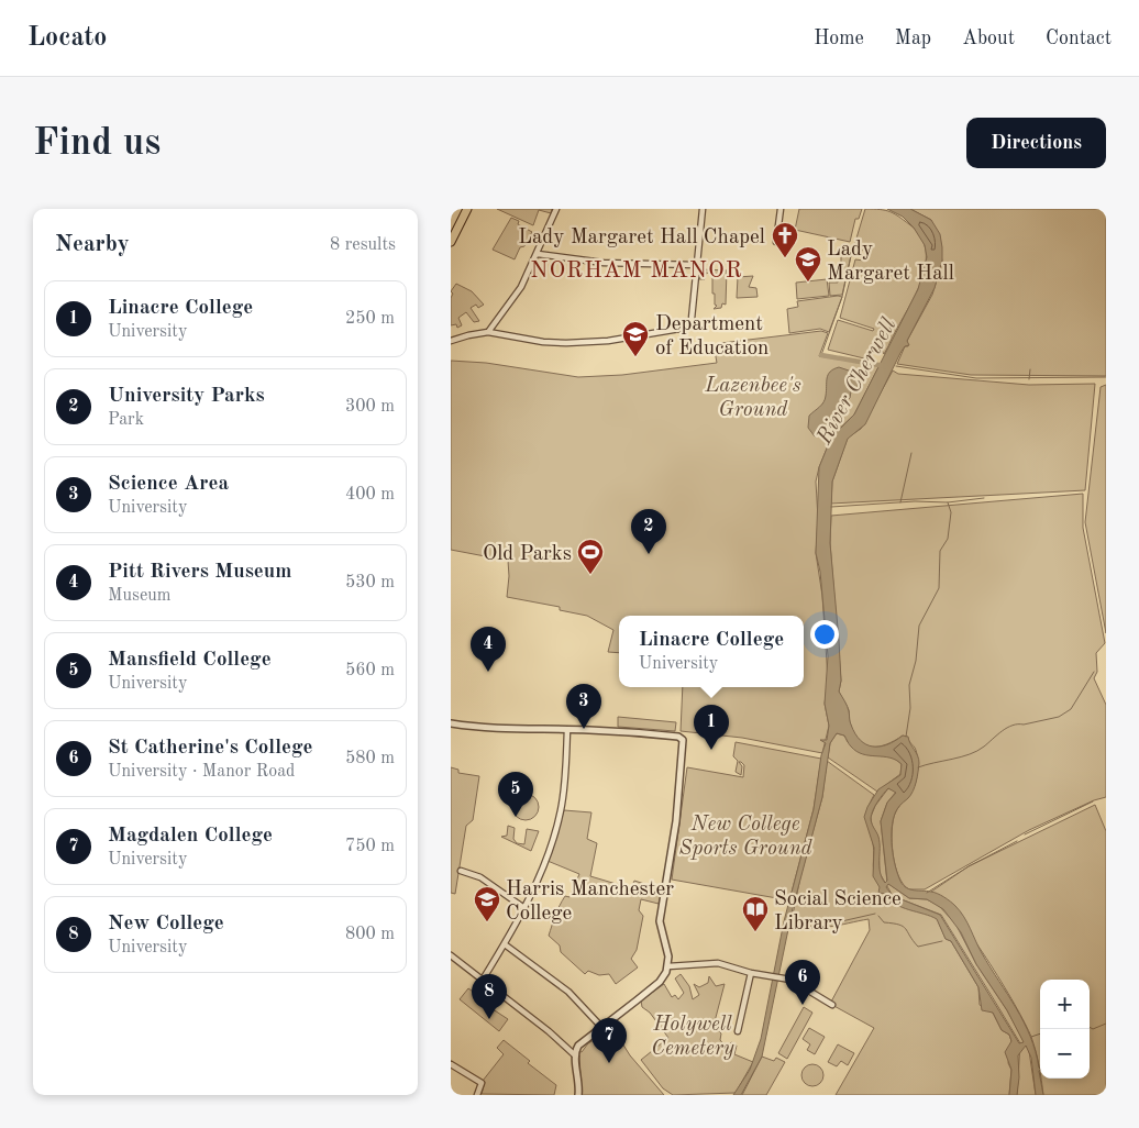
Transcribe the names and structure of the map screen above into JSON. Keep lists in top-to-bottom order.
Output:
{
  "districts": ["NORHAM MANOR"],
  "water": ["River Cherwell"],
  "parks": ["Lazenbee's Ground", "New College Sports Ground", "Holywell Cemetery"],
  "places": {
    "church": ["Lady Margaret Hall Chapel"],
    "school or university": ["Lady Margaret Hall", "Department of Education", "Harris Manchester College"],
    "sports": ["Old Parks"],
    "library": ["Social Science Library"]
  },
  "page": {
    "header": "Locato",
    "nav": [
      "Home",
      "Map",
      "About",
      "Contact"
    ],
    "buttons": "Directions",
    "title": "Find us",
    "heading": ["Nearby", "8 results"],
    "list": [
      {
        "mark": "1",
        "name": "Linacre College",
        "note": "University",
        "value": "250 m"
      },
      {
        "mark": "2",
        "name": "University Parks",
        "note": "Park",
        "value": "300 m"
      },
      {
        "mark": "3",
        "name": "Science Area",
        "note": "University",
        "value": "400 m"
      },
      {
        "mark": "4",
        "name": "Pitt Rivers Museum",
        "note": "Museum",
        "value": "530 m"
      },
      {
        "mark": "5",
        "name": "Mansfield College",
        "note": "University",
        "value": "560 m"
      },
      {
        "mark": "6",
        "name": "St Catherine's College",
        "note": "University · Manor Road",
        "value": "580 m"
      },
      {
        "mark": "7",
        "name": "Magdalen College",
        "note": "University",
        "value": "750 m"
      },
      {
        "mark": "8",
        "name": "New College",
        "note": "University",
        "value": "800 m"
      }
    ],
    "pins": [
      "2",
      "4",
      "3",
      "1",
      "5",
      "6",
      "8",
      "7"
    ],
    "popup": ["Linacre College", "University"],
    "map_buttons": ["+", "−"]
  }
}
